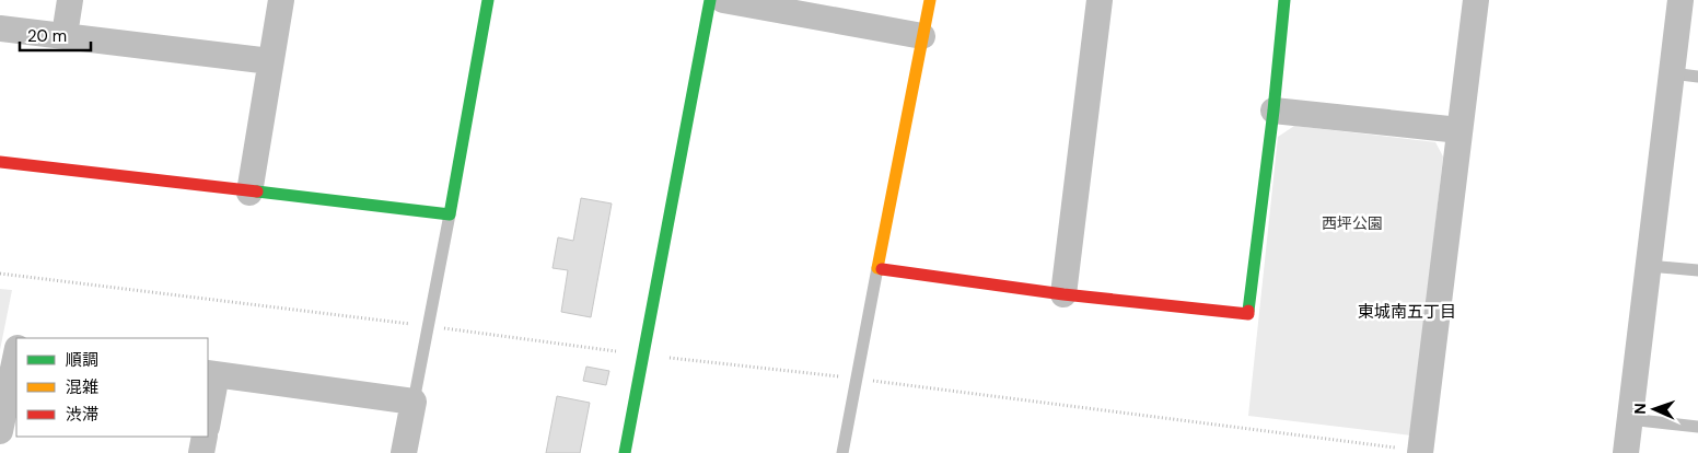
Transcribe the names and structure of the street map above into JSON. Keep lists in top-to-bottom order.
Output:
{
  "districts": ["東城南五丁目"],
  "parks": ["西坪公園"],
  "legend": ["順調", "混雑", "渋滞"],
  "scale_bar": "20 m",
  "north": "left"
}
